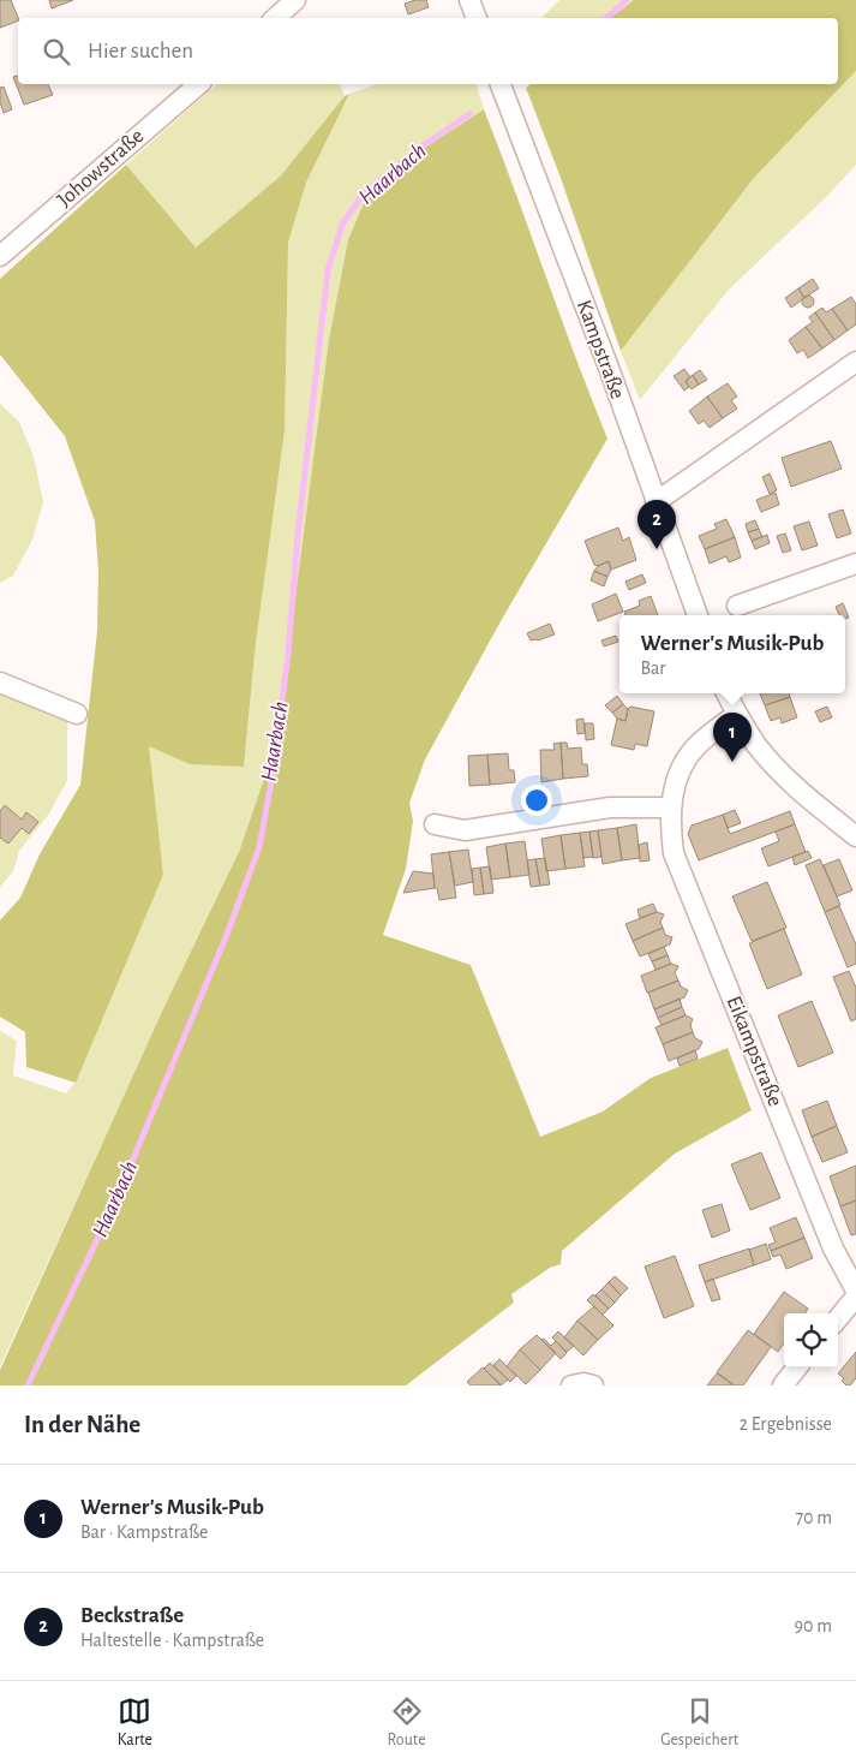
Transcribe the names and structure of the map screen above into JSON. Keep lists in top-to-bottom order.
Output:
{
  "streets": {
    "street": ["Johowstraße", "Kampstraße", "Eikampstraße"]
  },
  "water": ["Haarbach"],
  "page": {
    "search": "Hier suchen",
    "pins": ["2", "1"],
    "popup": ["Werner's Musik-Pub", "Bar"],
    "heading": ["In der Nähe", "2 Ergebnisse"],
    "list": [
      {
        "mark": "1",
        "name": "Werner's Musik-Pub",
        "note": "Bar · Kampstraße",
        "value": "70 m"
      },
      {
        "mark": "2",
        "name": "Beckstraße",
        "note": "Haltestelle · Kampstraße",
        "value": "90 m"
      }
    ],
    "nav": ["Karte", "Route", "Gespeichert"]
  }
}
